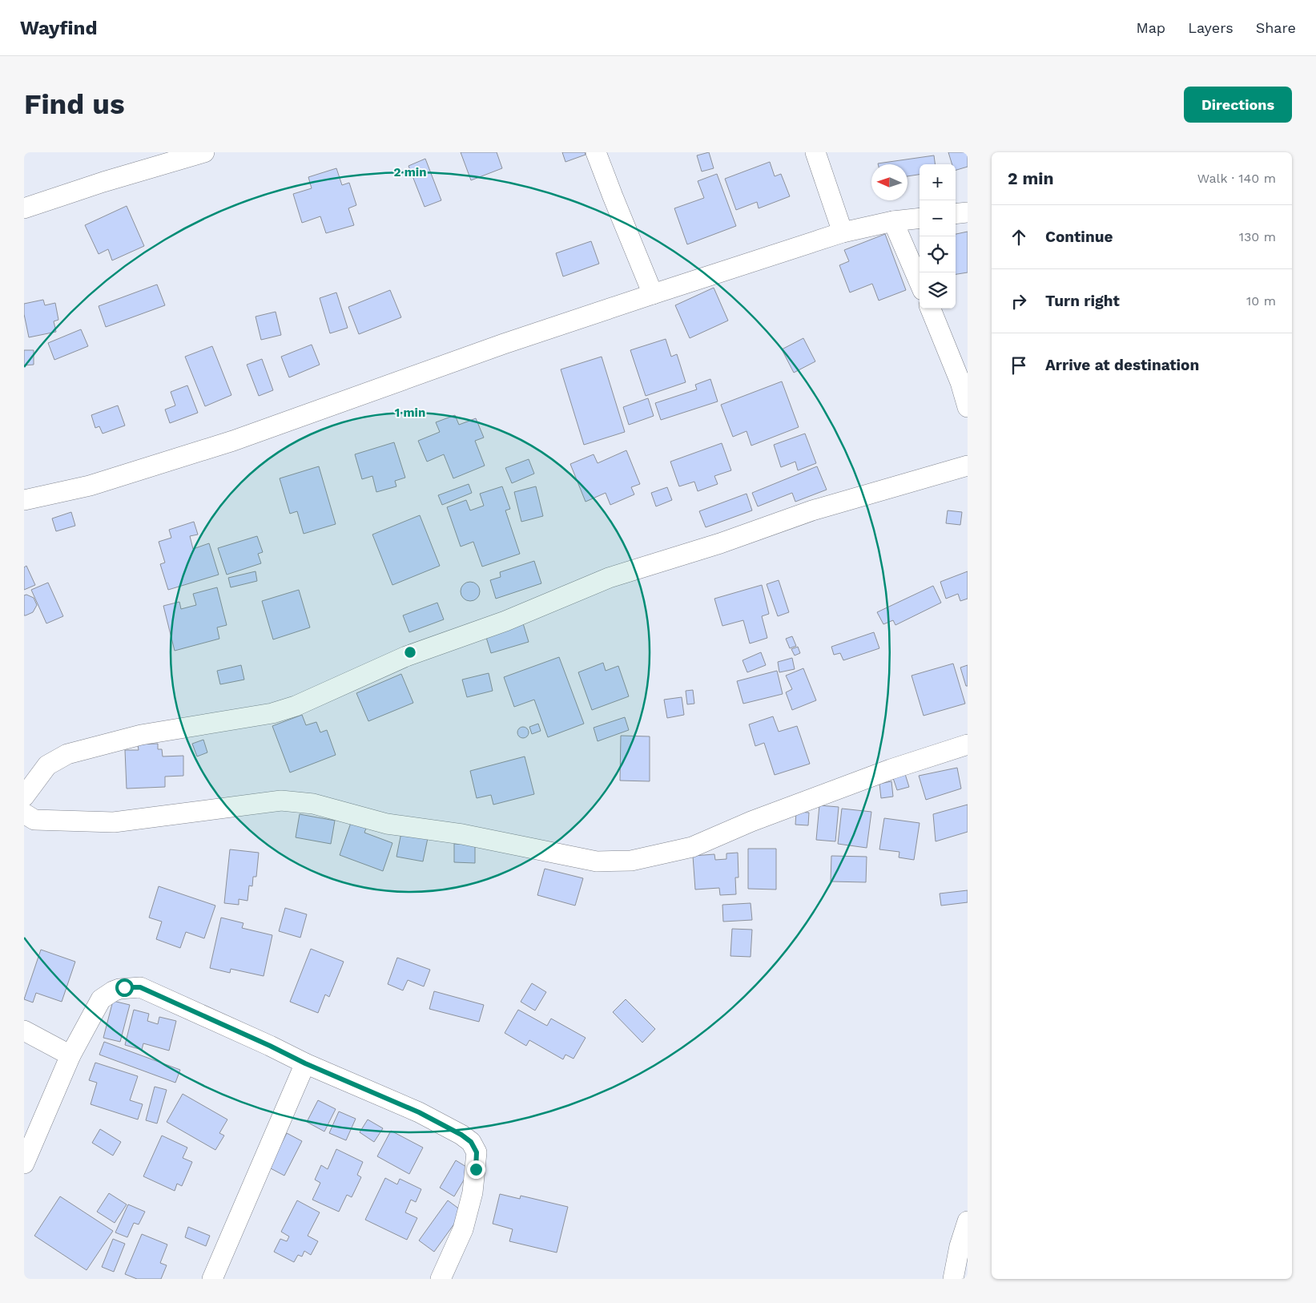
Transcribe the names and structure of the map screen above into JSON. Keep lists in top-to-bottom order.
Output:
{
  "north": "left",
  "page": {
    "header": "Wayfind",
    "nav": ["Map", "Layers", "Share"],
    "buttons": "Directions",
    "title": "Find us",
    "heading": ["2 min", "Walk · 140 m"],
    "map_buttons": ["+", "−"],
    "list": [
      ["Continue", "130 m"],
      ["Turn right", "10 m"],
      "Arrive at destination"
    ]
  },
  "rings": ["2 min", "1 min"]
}
